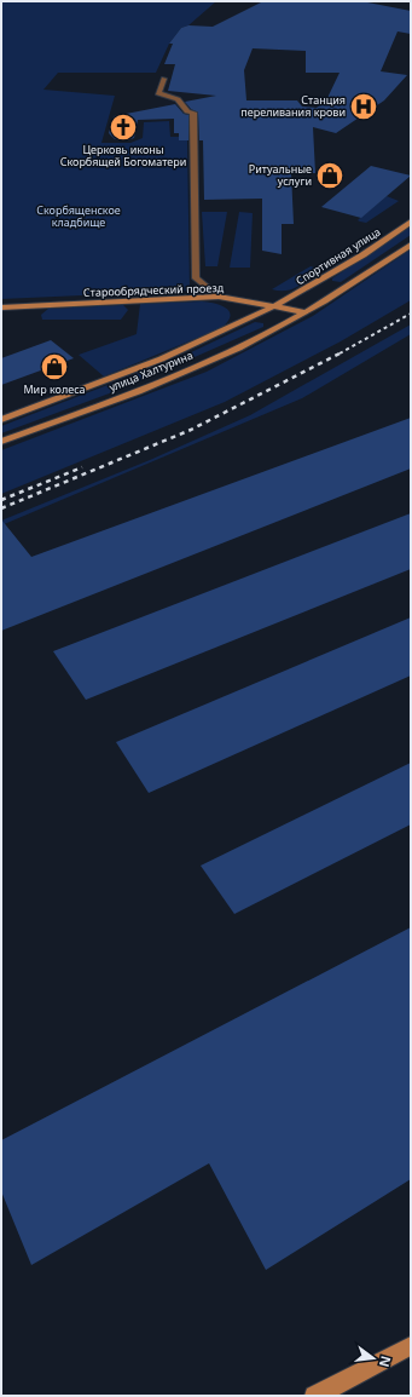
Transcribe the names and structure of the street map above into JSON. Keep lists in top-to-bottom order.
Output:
{
  "streets": {
    "main road": ["Спортивная улица", "Старообрядческий проезд", "улица Халтурина"]
  },
  "crossings": [
    ["Спортивная улица", "Старообрядческий проезд"],
    ["Спортивная улица", "улица Халтурина"],
    ["Старообрядческий проезд", "улица Халтурина"]
  ],
  "parks": ["Скорбященское кладбище"],
  "places": {
    "hospital": ["Станция переливания крови"],
    "church": ["Церковь иконы Скорбящей Богоматери"],
    "shop": ["Ритуальные услуги", "Мир колеса"]
  },
  "north": "right"
}
